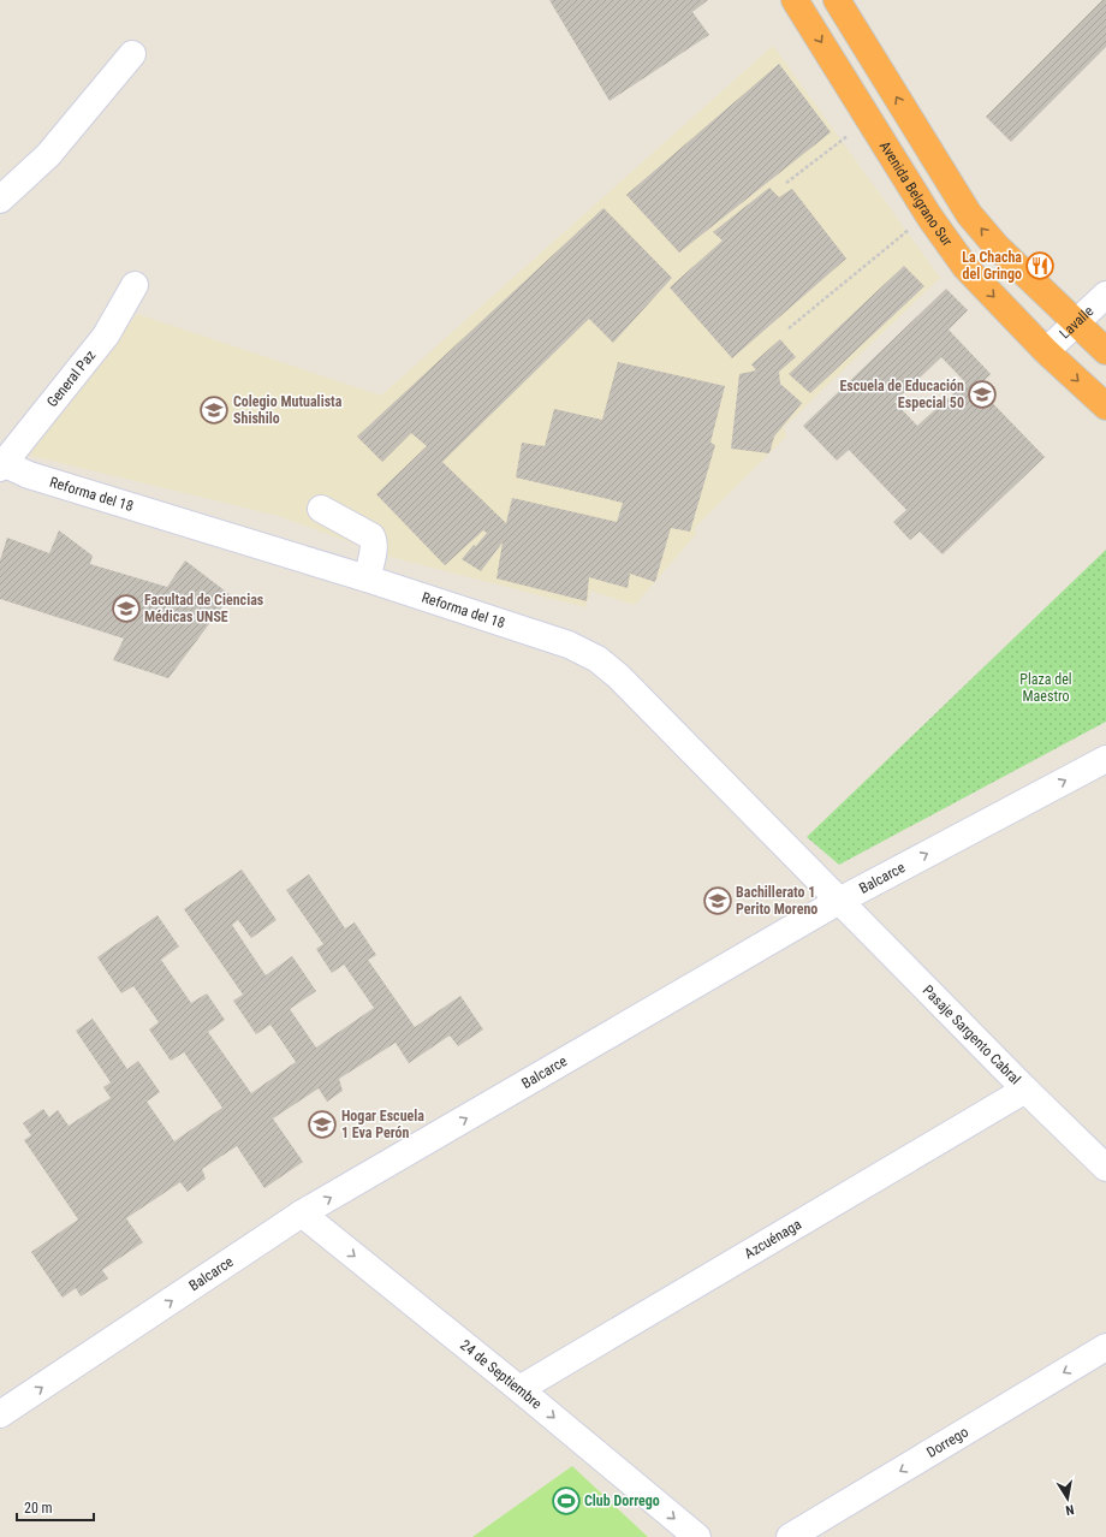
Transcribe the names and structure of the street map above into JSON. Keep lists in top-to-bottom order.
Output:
{
  "streets": {
    "highway": ["Avenida Belgrano Sur"],
    "street": [
      "Lavalle",
      "General Paz",
      "Reforma del 18",
      "Balcarce",
      "Pasaje Sargento Cabral",
      "Azcuénaga",
      "24 de Septiembre",
      "Dorrego"
    ]
  },
  "crossings": [
    ["Avenida Belgrano Sur", "Lavalle"],
    ["General Paz", "Reforma del 18"],
    ["Reforma del 18", "Balcarce"],
    ["Reforma del 18", "Pasaje Sargento Cabral"],
    ["Balcarce", "Pasaje Sargento Cabral"],
    ["Balcarce", "24 de Septiembre"],
    ["Pasaje Sargento Cabral", "Azcuénaga"],
    ["Azcuénaga", "24 de Septiembre"]
  ],
  "one_way": ["Balcarce", "24 de Septiembre", "Dorrego"],
  "parks": ["Plaza del Maestro"],
  "places": {
    "restaurant": ["La Chacha del Gringo"],
    "school or university": [
      "Escuela de Educación Especial 50",
      "Colegio Mutualista Shishilo",
      "Facultad de Ciencias Médicas UNSE",
      "Bachillerato 1 Perito Moreno",
      "Hogar Escuela 1 Eva Perón"
    ],
    "sports": ["Club Dorrego"]
  },
  "scale_bar": "20 m",
  "north": "bottom"
}
